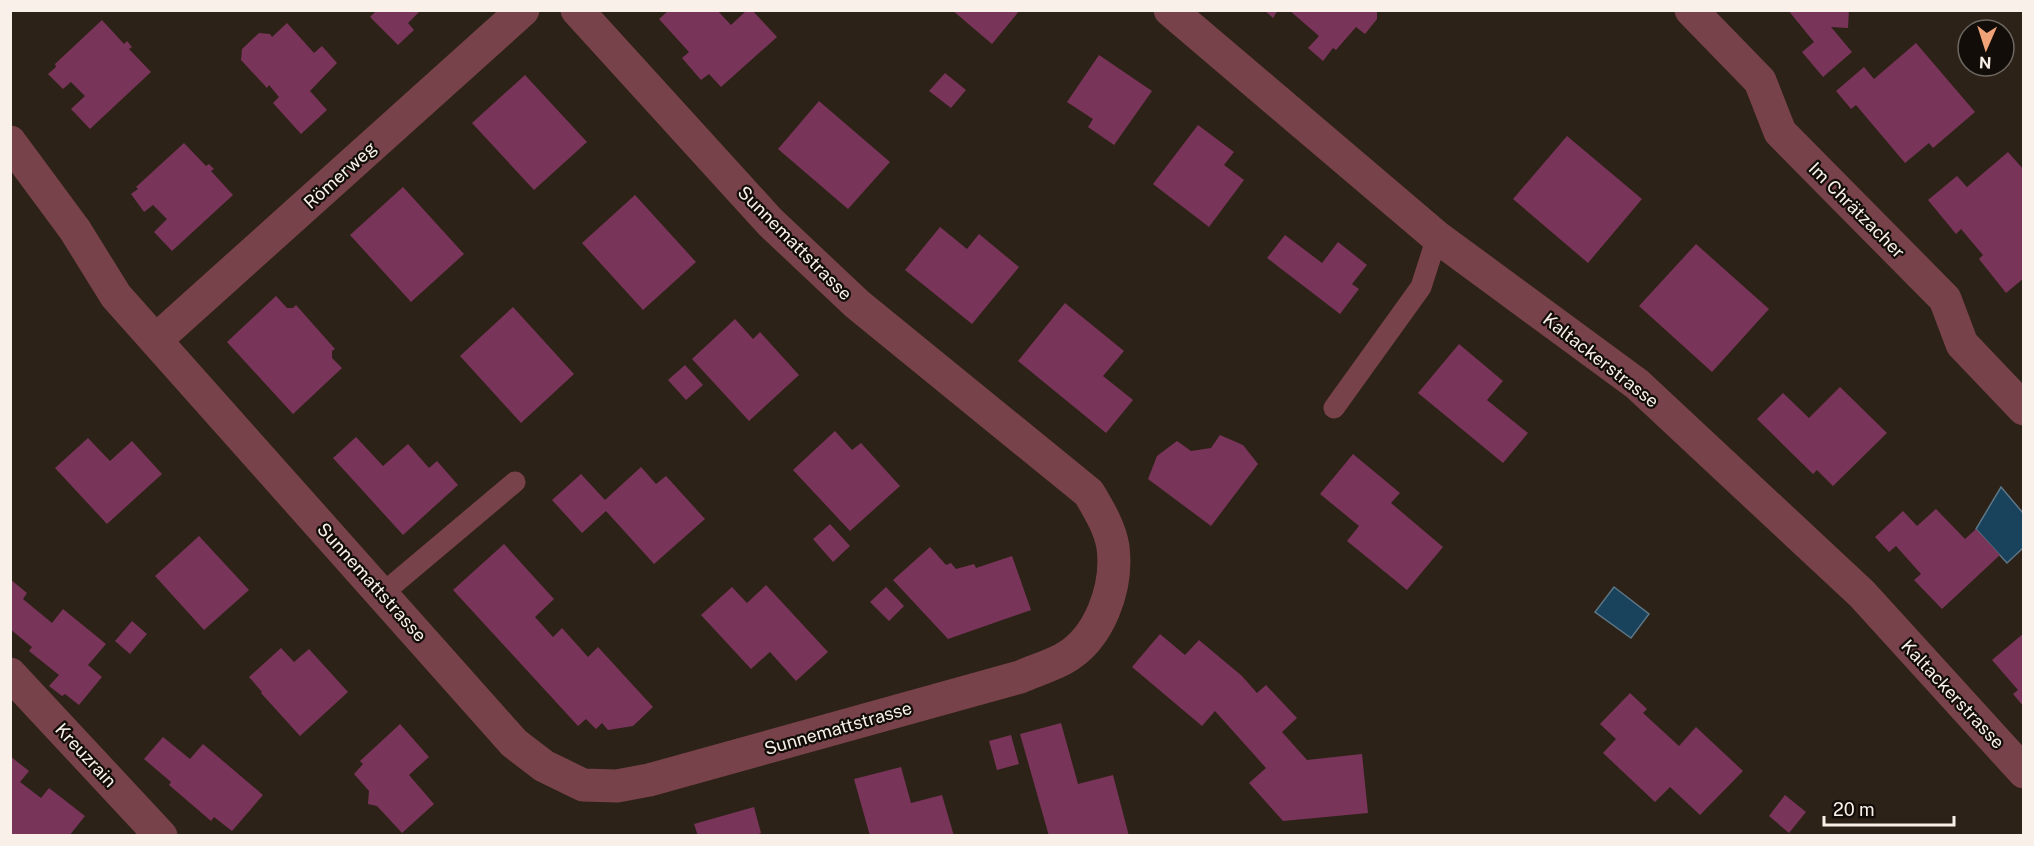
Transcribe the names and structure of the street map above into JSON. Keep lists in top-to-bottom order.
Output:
{
  "streets": {
    "street": [
      "Römerweg",
      "Im Chrätzacher",
      "Sunnemattstrasse",
      "Kaltackerstrasse",
      "Kreuzrain"
    ]
  },
  "crossings": [
    ["Römerweg", "Sunnemattstrasse"]
  ],
  "scale_bar": "20 m",
  "north": "bottom"
}
